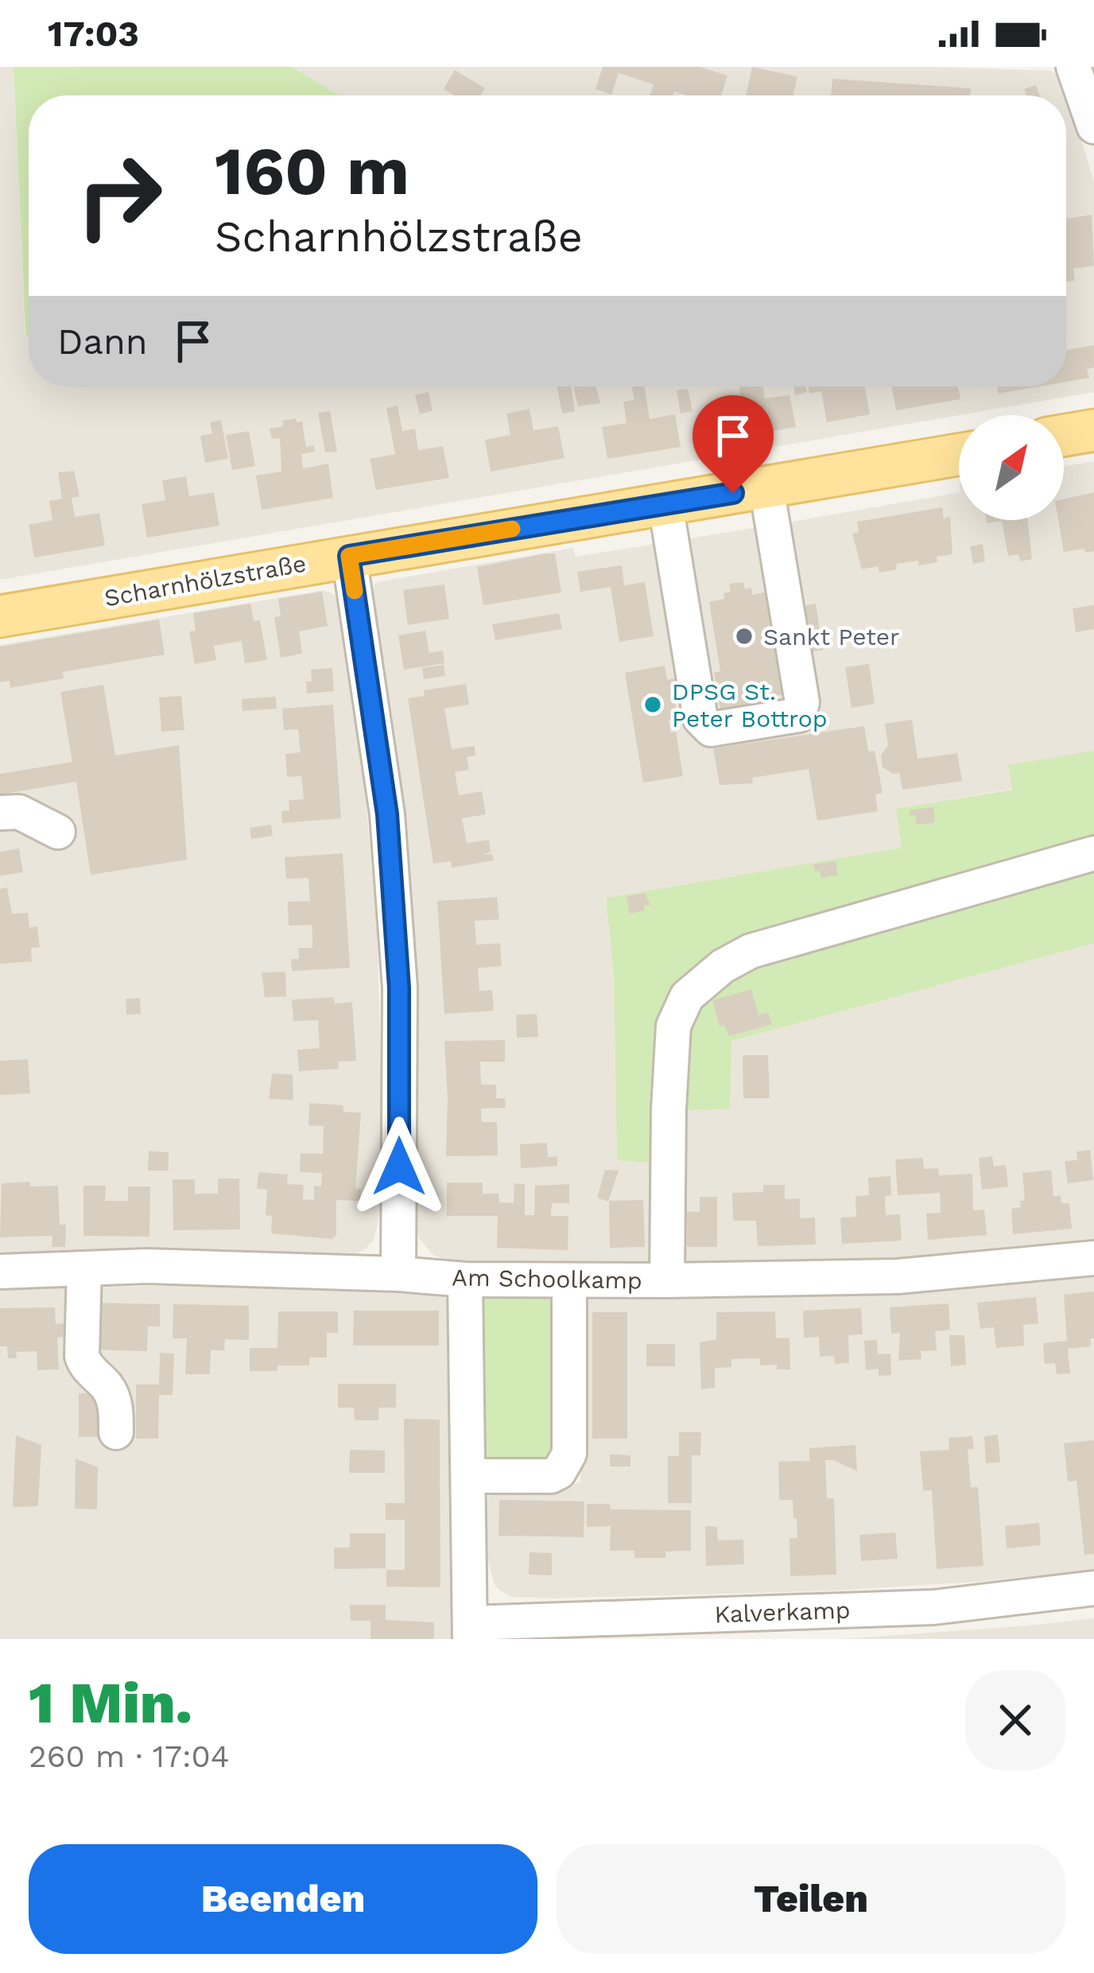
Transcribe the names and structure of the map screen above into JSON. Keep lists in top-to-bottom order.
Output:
{
  "streets": {
    "main road": ["Scharnhölzstraße"],
    "street": ["Am Schoolkamp", "Kalverkamp"]
  },
  "places": ["Sankt Peter", "DPSG St. Peter Bottrop"],
  "north": "top right",
  "page": {
    "status": "17:03",
    "turn": ["160 m", "Scharnhölzstraße"],
    "then": "Dann",
    "heading": ["1 Min.", "260 m · 17:04"],
    "buttons": ["Beenden", "Teilen"]
  }
}
